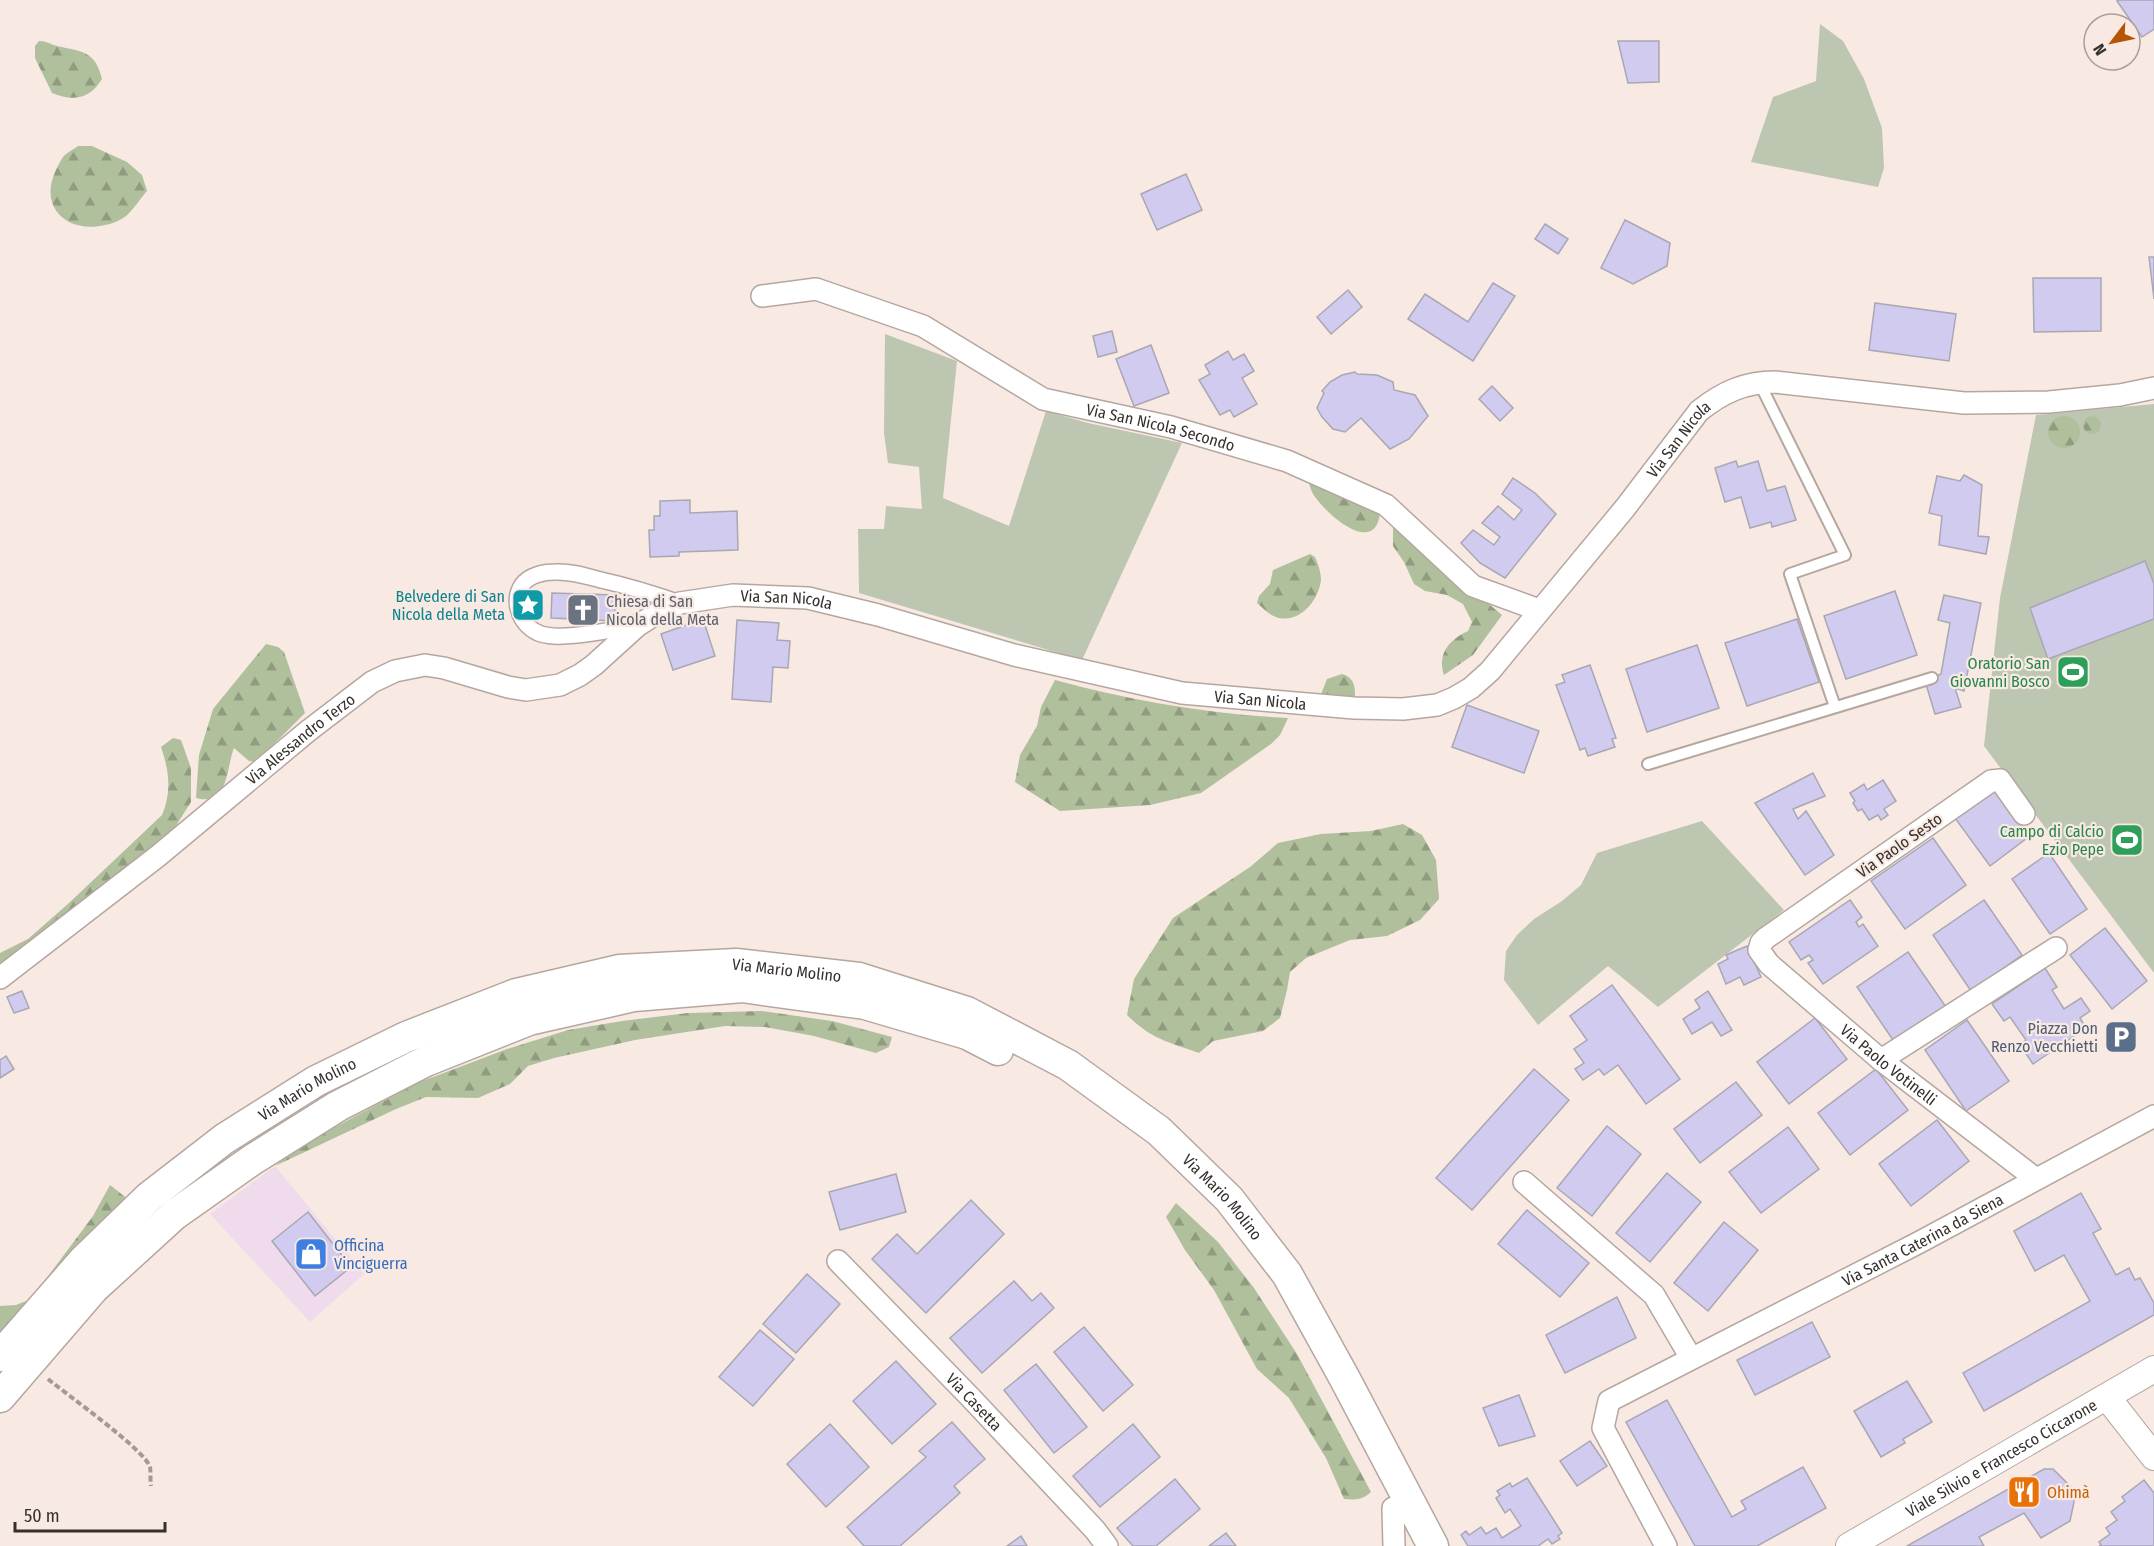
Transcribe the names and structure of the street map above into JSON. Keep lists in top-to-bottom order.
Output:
{
  "streets": {
    "main road": ["Via Mario Molino"],
    "street": [
      "Via San Nicola Secondo",
      "Via San Nicola",
      "Via Alessandro Terzo",
      "Via Paolo Sesto",
      "Via Paolo Votinelli",
      "Via Santa Caterina da Siena",
      "Via Casetta",
      "Viale Silvio e Francesco Ciccarone"
    ]
  },
  "crossings": [
    ["Via San Nicola Secondo", "Via San Nicola"],
    ["Via San Nicola", "Via Alessandro Terzo"],
    ["Via Paolo Sesto", "Via Paolo Votinelli"],
    ["Via Paolo Votinelli", "Via Santa Caterina da Siena"]
  ],
  "places": {
    "place": ["Belvedere di San Nicola della Meta"],
    "church": ["Chiesa di San Nicola della Meta"],
    "sports": ["Oratorio San Giovanni Bosco", "Campo di Calcio Ezio Pepe"],
    "parking": ["Piazza Don Renzo Vecchietti"],
    "shop": ["Officina Vinciguerra"],
    "restaurant": ["Ohimà"]
  },
  "scale_bar": "50 m",
  "north": "bottom left"
}
